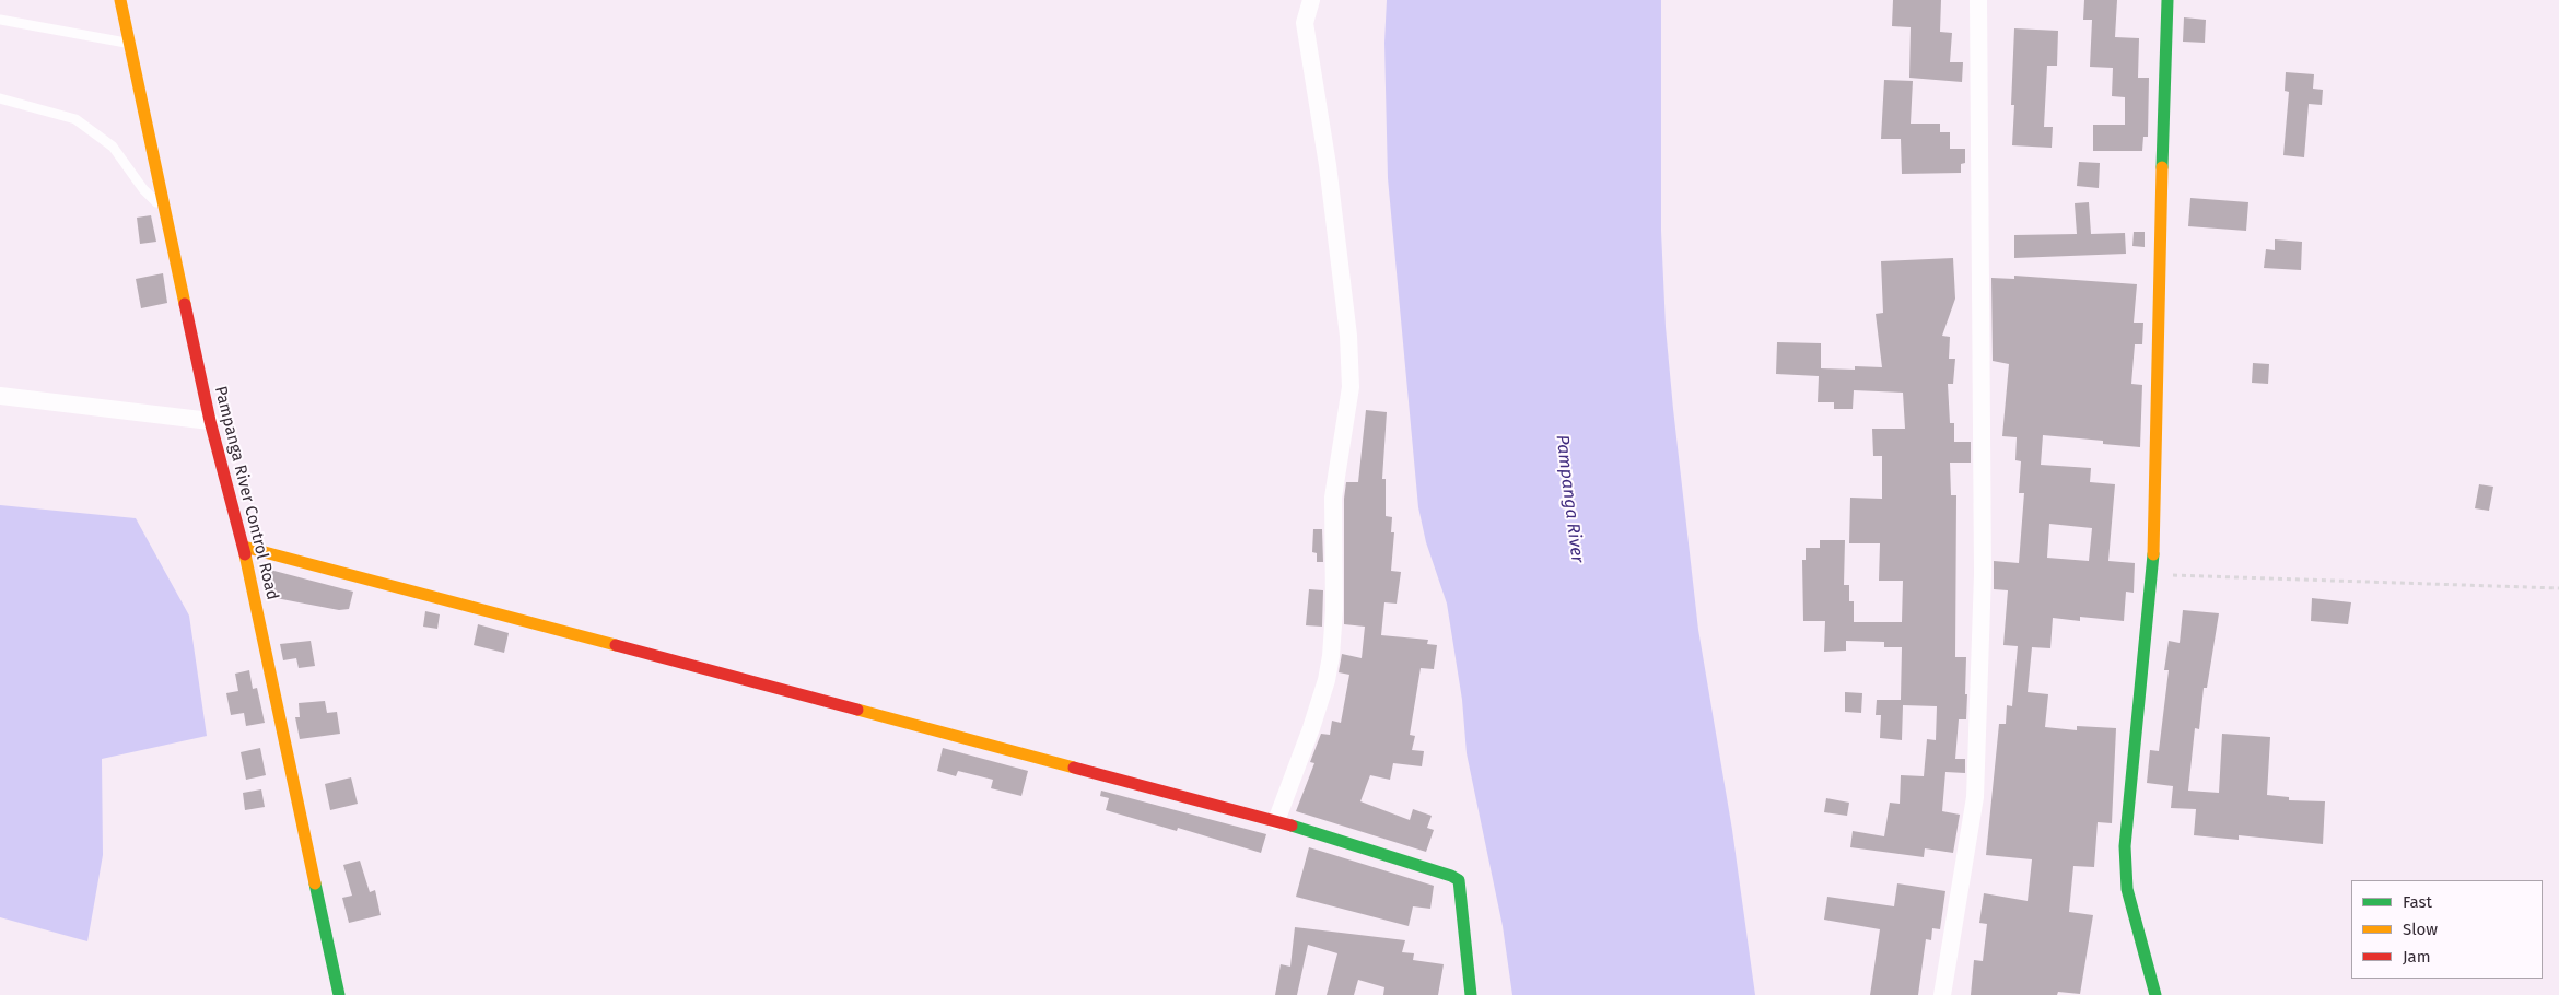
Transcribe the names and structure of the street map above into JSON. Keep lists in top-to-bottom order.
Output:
{
  "streets": {
    "street": ["Pampanga River Control Road"]
  },
  "water": ["Pampanga River"],
  "legend": ["Fast", "Slow", "Jam"]
}
